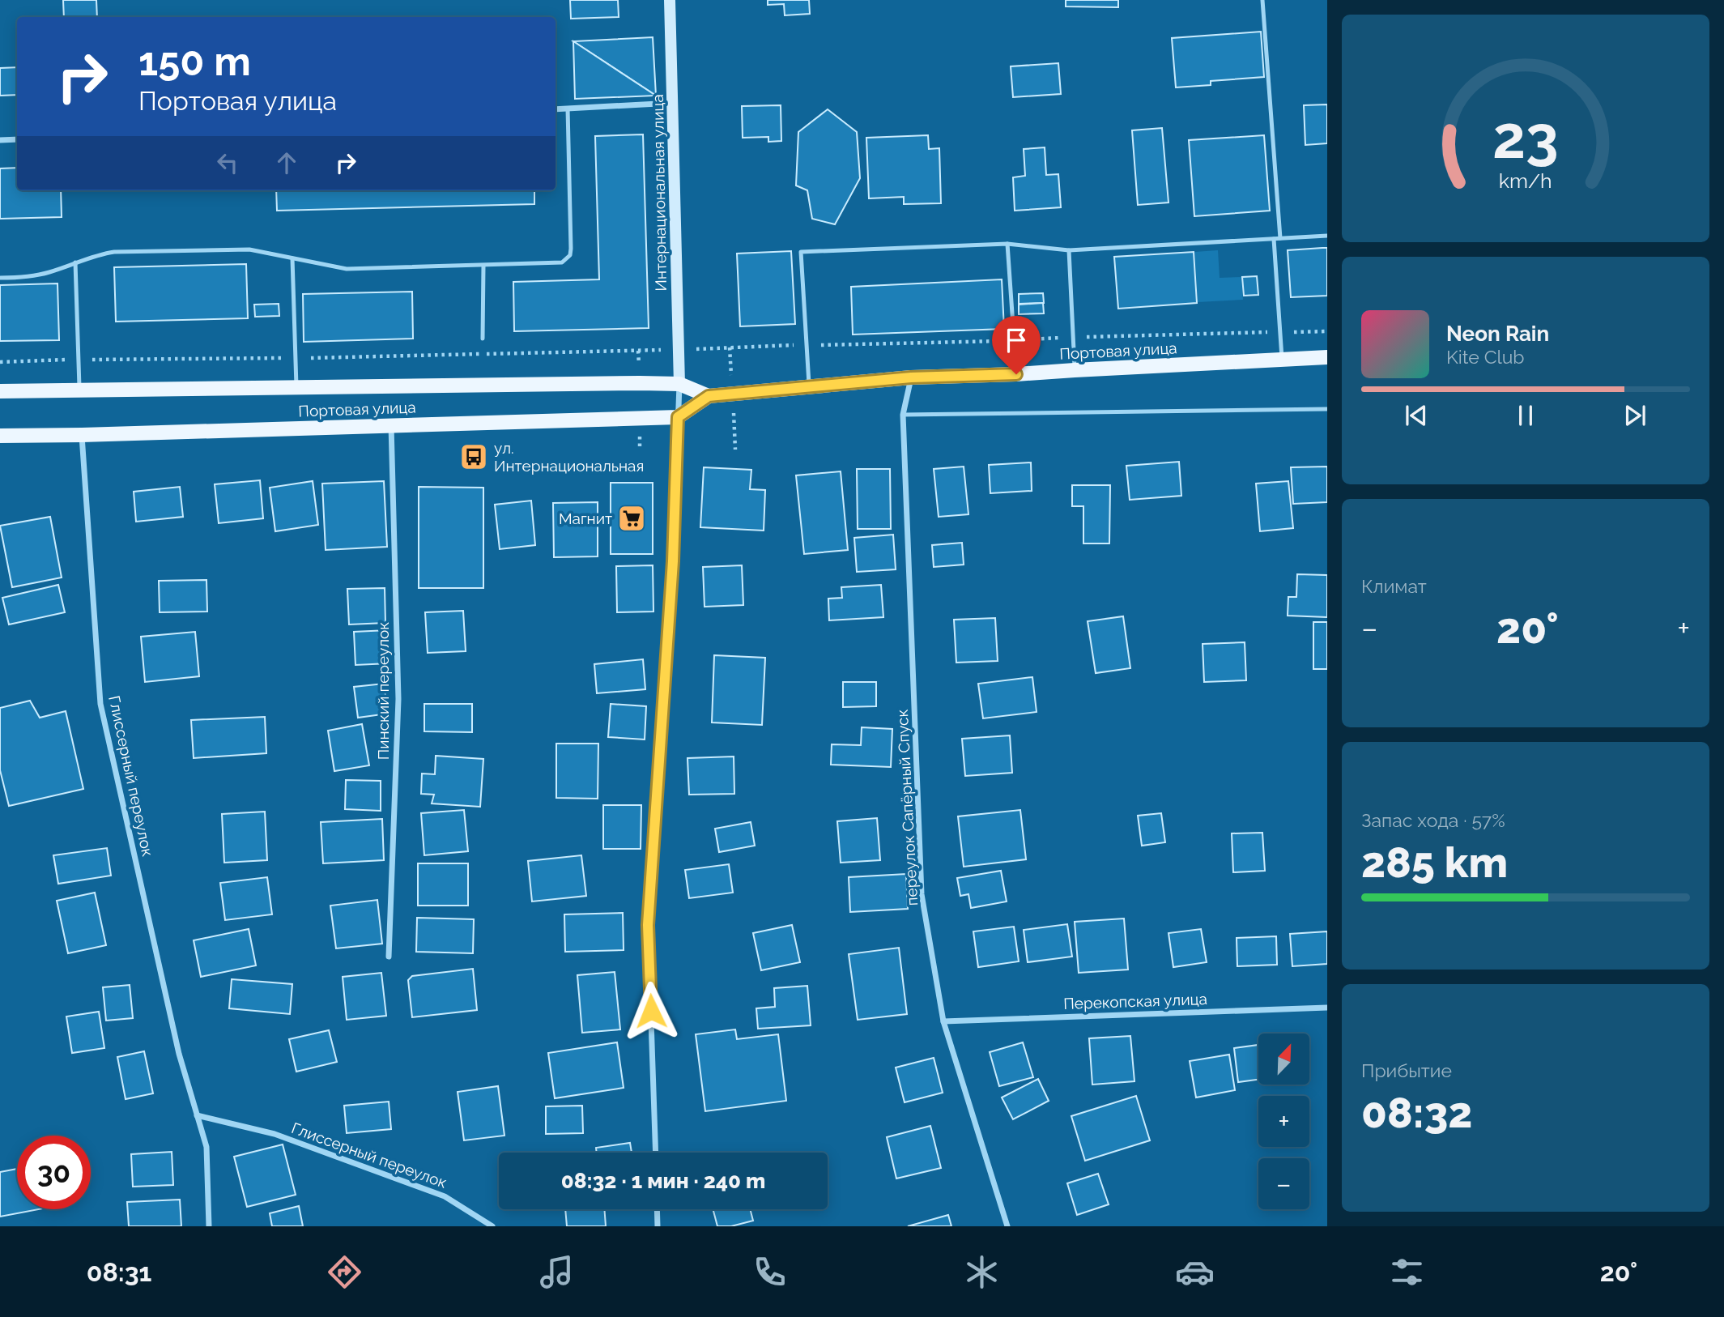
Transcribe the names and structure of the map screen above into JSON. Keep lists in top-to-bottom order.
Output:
{
  "streets": {
    "main road": ["Портовая улица"],
    "street": [
      "Интернациональная улица",
      "Пинский переулок",
      "Глиссерный переулок",
      "переулок Сапёрный Спуск",
      "Перекопская улица"
    ]
  },
  "crossings": [
    ["Интернациональная улица", "Портовая улица"],
    ["Портовая улица", "Пинский переулок"],
    ["Портовая улица", "Глиссерный переулок"],
    ["Портовая улица", "переулок Сапёрный Спуск"],
    ["переулок Сапёрный Спуск", "Перекопская улица"]
  ],
  "places": {
    "bus stop": ["ул. Интернациональная"],
    "supermarket": ["Магнит"]
  },
  "north": "top right",
  "page": {
    "turn": ["150 m", "Портовая улица"],
    "song": ["Neon Rain", "Kite Club"],
    "tile": [
      "Климат",
      ["Запас хода · 57%", "285 km"],
      ["Прибытие", "08:32"]
    ],
    "heat": ["−", "20°", "+"],
    "map_buttons": ["+", "−"],
    "limit": "30",
    "trip": "08:32 · 1 мин · 240 m",
    "tabs": ["08:31", "20°"],
    "gauge": ["23", "km/h"]
  }
}
